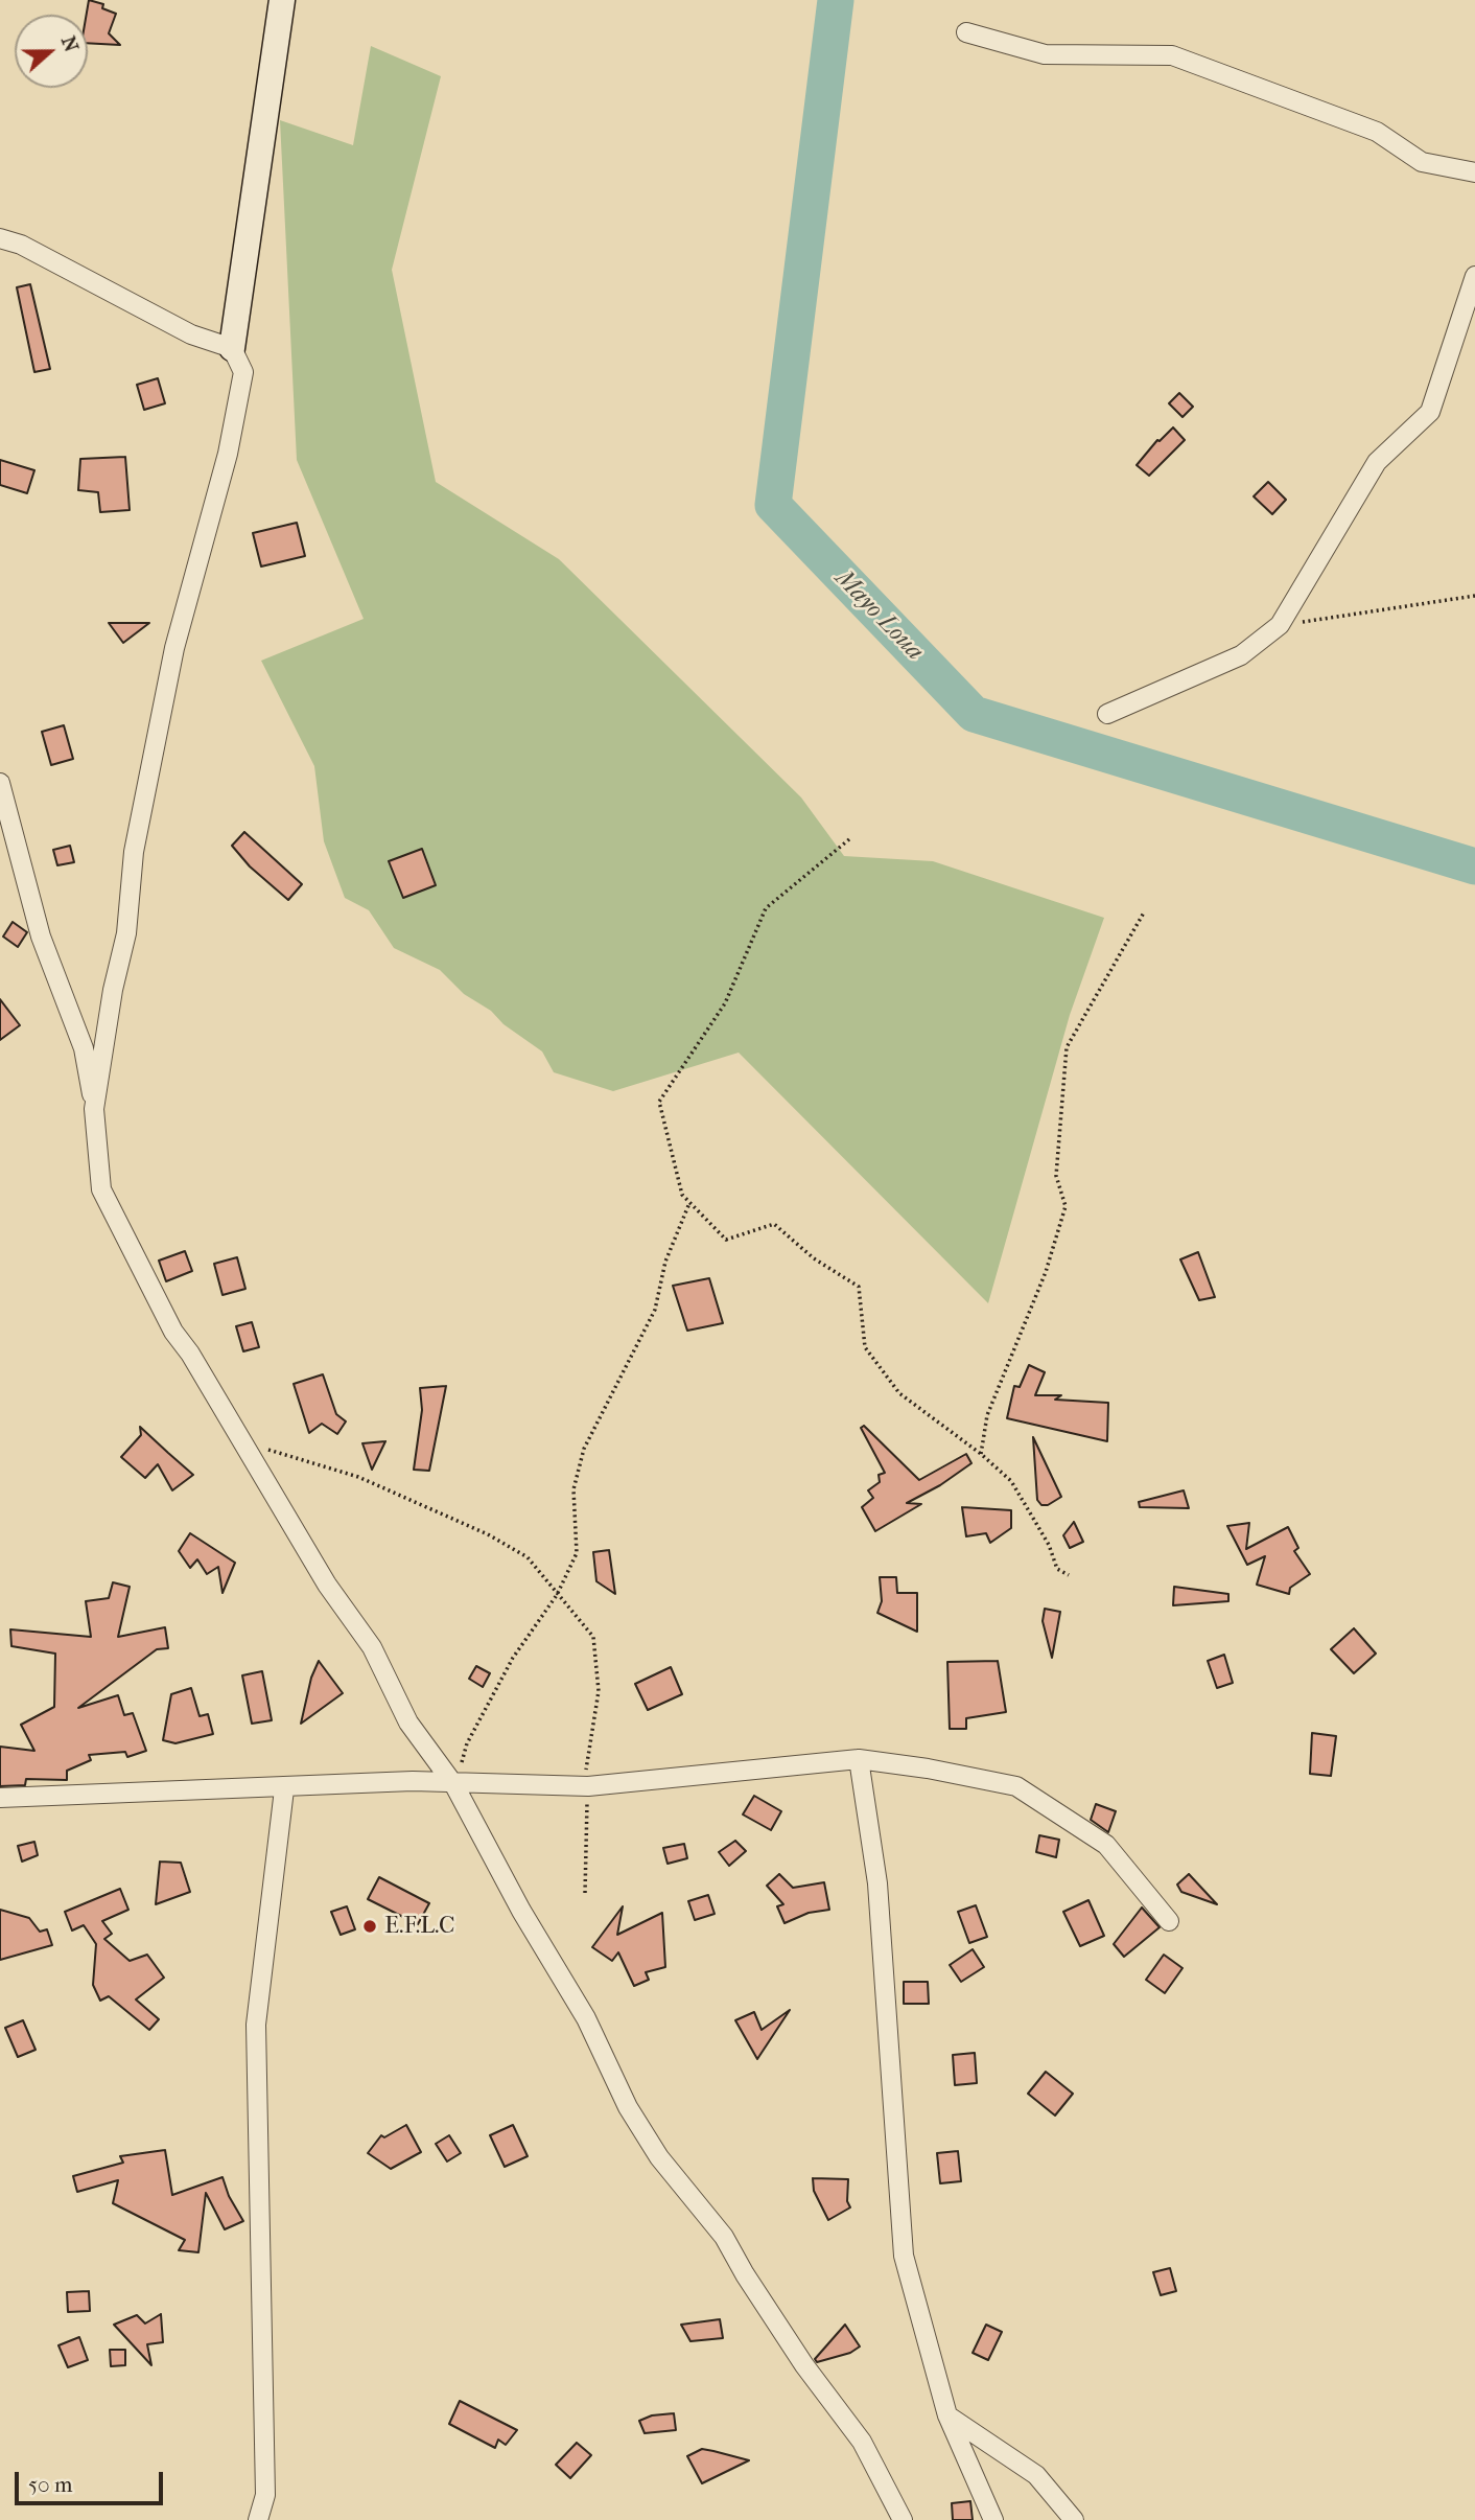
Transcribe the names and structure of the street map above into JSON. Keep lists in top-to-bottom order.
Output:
{
  "water": ["Mayo Loua"],
  "places": ["E.F.L.C"],
  "scale_bar": "50 m",
  "north": "right"
}
